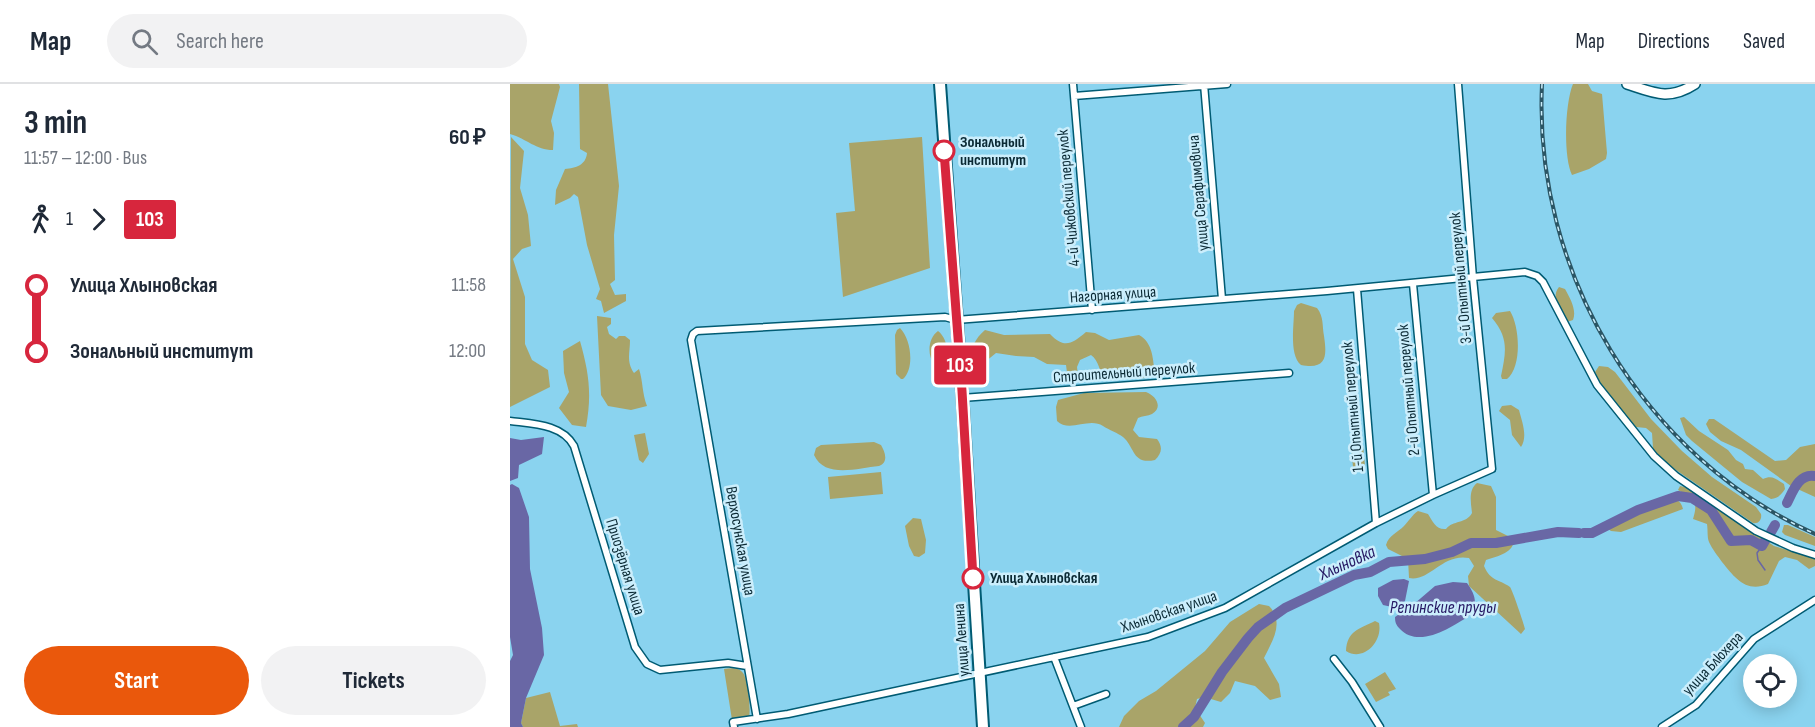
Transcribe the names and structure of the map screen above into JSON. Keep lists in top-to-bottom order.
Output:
{
  "streets": {
    "main road": ["улица Ленина"],
    "street": [
      "улица Серафимовича",
      "4-й Чижовский переулок",
      "3-й Опытный переулок",
      "Нагорная улица",
      "Строительный переулок",
      "2-й Опытный переулок",
      "1-й Опытный переулок",
      "Верхосунская улица",
      "Приозёрная улица",
      "Хлыновская улица",
      "улица Блюхера"
    ]
  },
  "crossings": [
    ["улица Серафимовича", "Нагорная улица"],
    ["4-й Чижовский переулок", "Нагорная улица"],
    ["3-й Опытный переулок", "Нагорная улица"],
    ["3-й Опытный переулок", "Хлыновская улица"],
    ["Нагорная улица", "2-й Опытный переулок"],
    ["Нагорная улица", "1-й Опытный переулок"],
    ["Нагорная улица", "Верхосунская улица"],
    ["Нагорная улица", "улица Ленина"],
    ["Строительный переулок", "улица Ленина"],
    ["2-й Опытный переулок", "Хлыновская улица"],
    ["1-й Опытный переулок", "Хлыновская улица"],
    ["Верхосунская улица", "Приозёрная улица"],
    ["Верхосунская улица", "Хлыновская улица"],
    ["Хлыновская улица", "улица Ленина"]
  ],
  "water": ["Хлыновка", "Репинские пруды"],
  "places": ["Зональный институт", "Улица Хлыновская"],
  "lines": ["bus line 103"],
  "page": {
    "header": "Map",
    "search": "Search here",
    "nav": ["Map", "Directions", "Saved"],
    "heading": ["3 min", "11:57 – 12:00 · Bus", "60 ₽"],
    "on_map": "103",
    "legs": ["1", "103"],
    "list": [
      {
        "name": "Улица Хлыновская",
        "value": "11:58"
      },
      {
        "name": "Зональный институт",
        "value": "12:00"
      }
    ],
    "buttons": ["Start", "Tickets"]
  }
}
